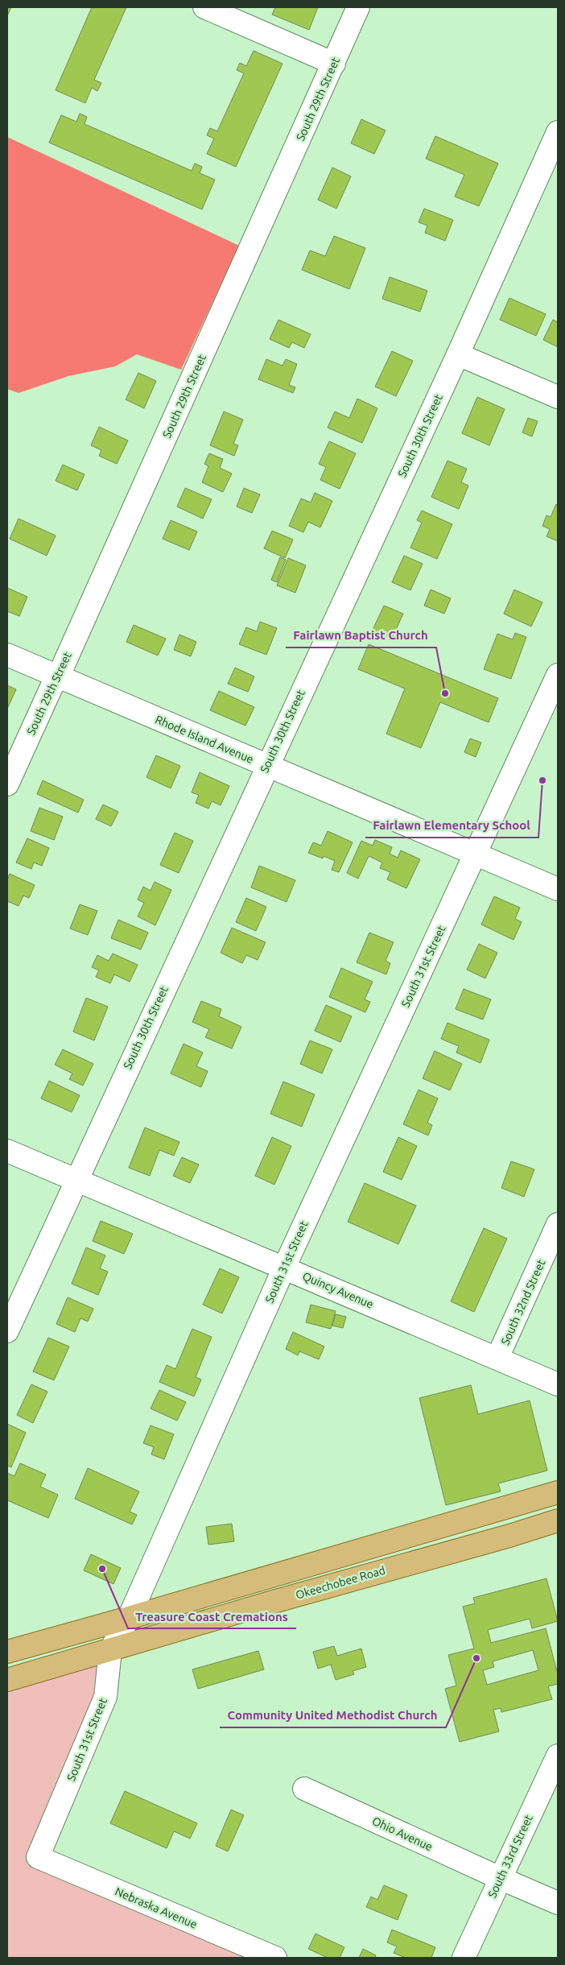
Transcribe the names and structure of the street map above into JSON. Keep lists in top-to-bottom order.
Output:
{
  "streets": {
    "main road": ["Okeechobee Road"],
    "street": [
      "South 29th Street",
      "South 30th Street",
      "Rhode Island Avenue",
      "South 31st Street",
      "Quincy Avenue",
      "South 32nd Street",
      "Ohio Avenue",
      "South 33rd Street",
      "Nebraska Avenue"
    ]
  },
  "crossings": [
    ["South 29th Street", "Rhode Island Avenue"],
    ["South 30th Street", "Rhode Island Avenue"],
    ["South 30th Street", "Quincy Avenue"],
    ["Rhode Island Avenue", "South 31st Street"],
    ["South 31st Street", "Quincy Avenue"],
    ["South 31st Street", "Okeechobee Road"],
    ["South 31st Street", "Nebraska Avenue"],
    ["Quincy Avenue", "South 32nd Street"],
    ["Ohio Avenue", "South 33rd Street"]
  ],
  "places": [
    "Fairlawn Baptist Church",
    "Fairlawn Elementary School",
    "Treasure Coast Cremations",
    "Community United Methodist Church"
  ]
}
